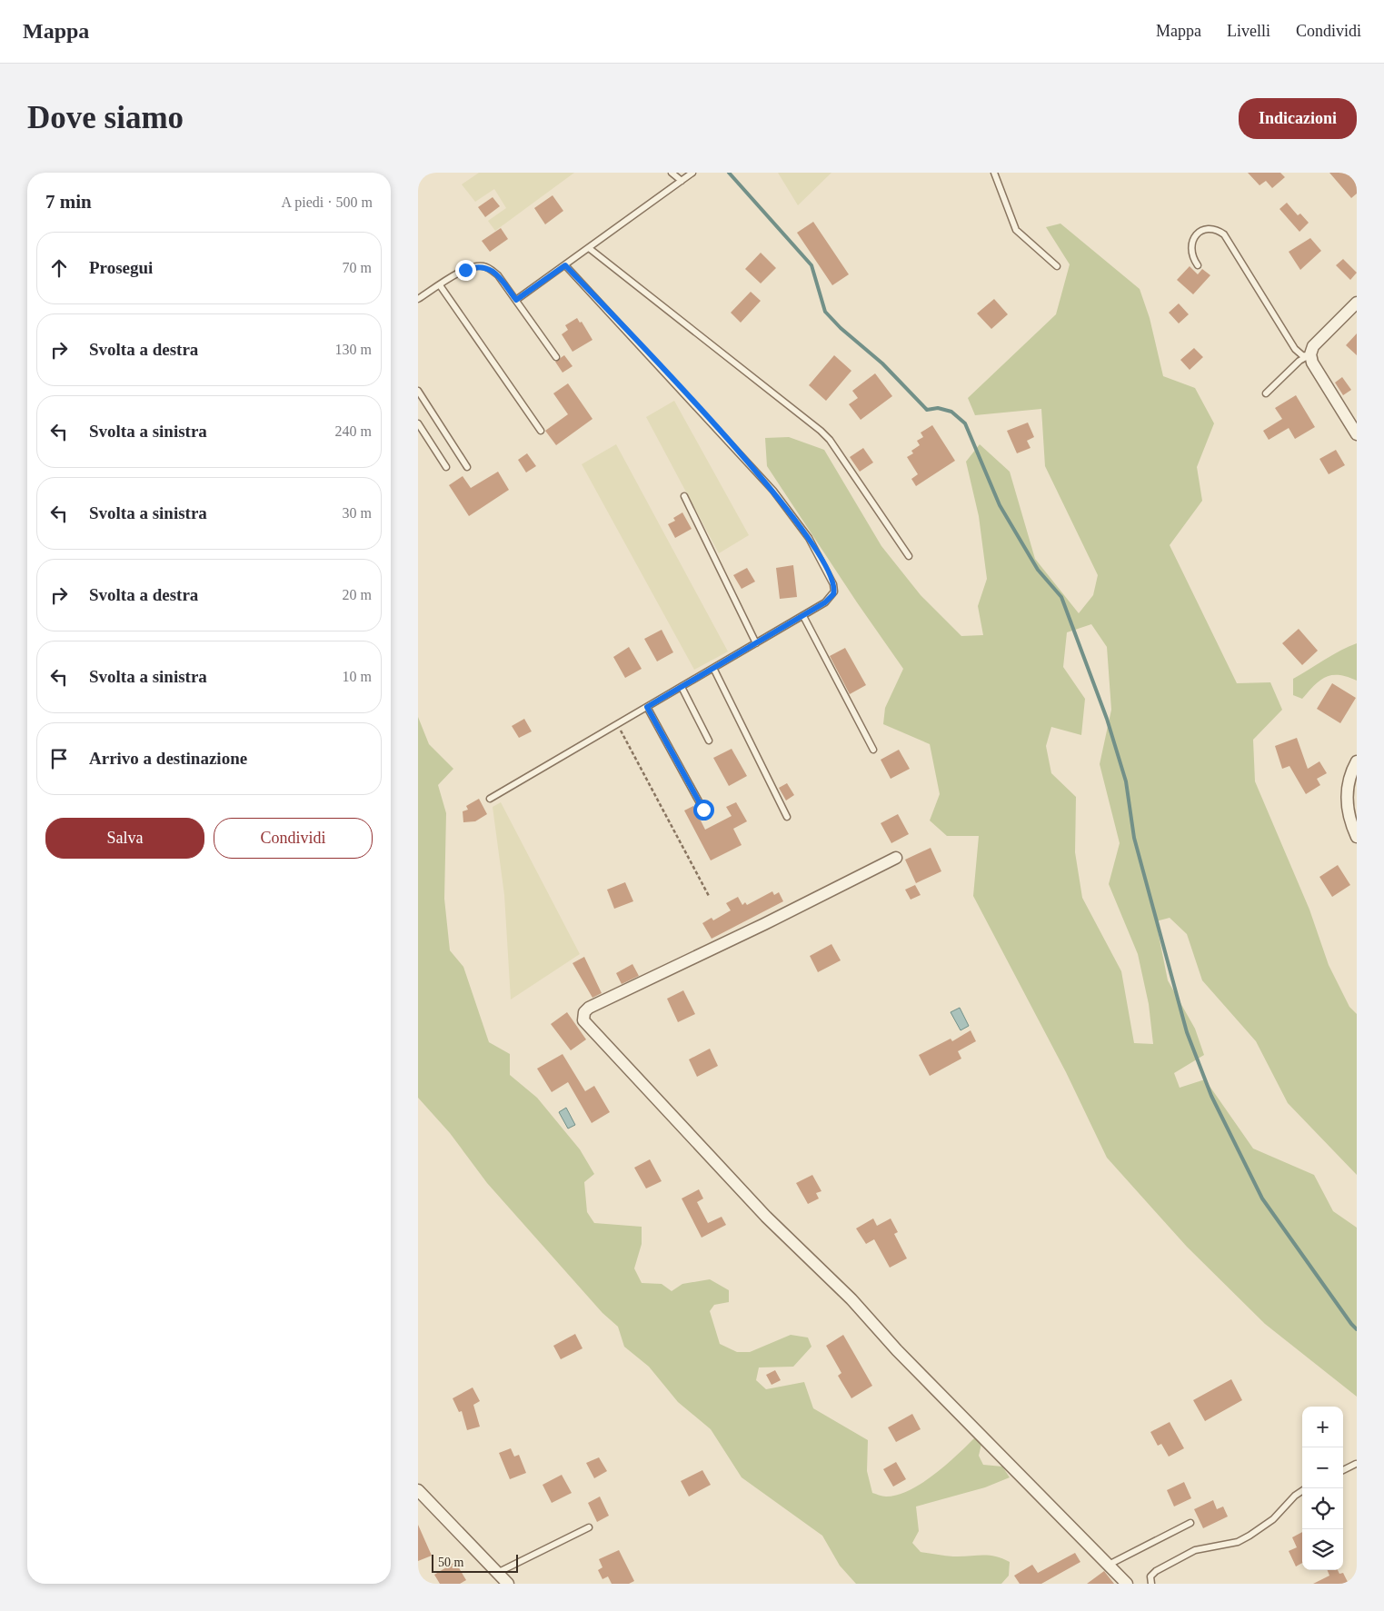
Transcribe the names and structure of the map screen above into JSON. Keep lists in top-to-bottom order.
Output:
{
  "scale_bar": "50 m",
  "page": {
    "header": "Mappa",
    "nav": ["Mappa", "Livelli", "Condividi"],
    "buttons": [
      "Indicazioni",
      ["Salva", "Condividi"]
    ],
    "title": "Dove siamo",
    "heading": ["7 min", "A piedi · 500 m"],
    "list": [
      ["Prosegui", "70 m"],
      ["Svolta a destra", "130 m"],
      ["Svolta a sinistra", "240 m"],
      ["Svolta a sinistra", "30 m"],
      ["Svolta a destra", "20 m"],
      ["Svolta a sinistra", "10 m"],
      "Arrivo a destinazione"
    ],
    "map_buttons": ["+", "−"],
    "scale": "50 m"
  }
}
